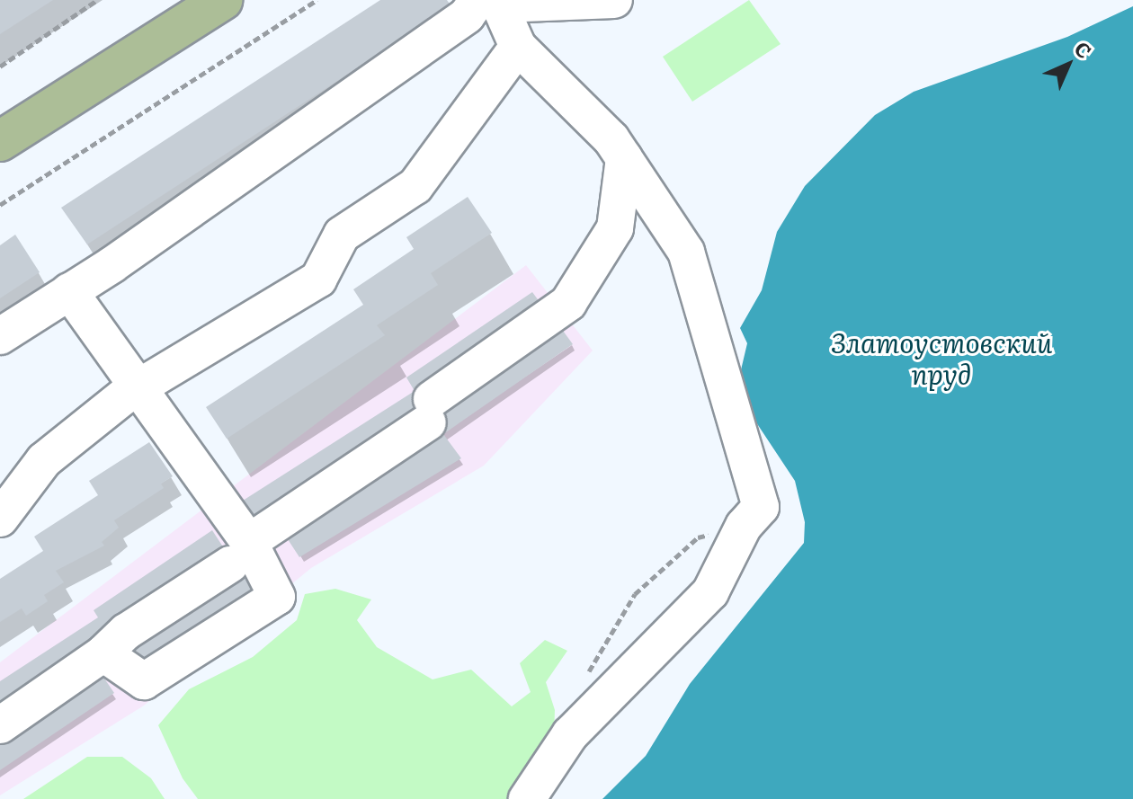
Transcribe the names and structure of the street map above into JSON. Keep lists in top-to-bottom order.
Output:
{
  "water": ["Златоустовский пруд"],
  "north": "top right"
}
